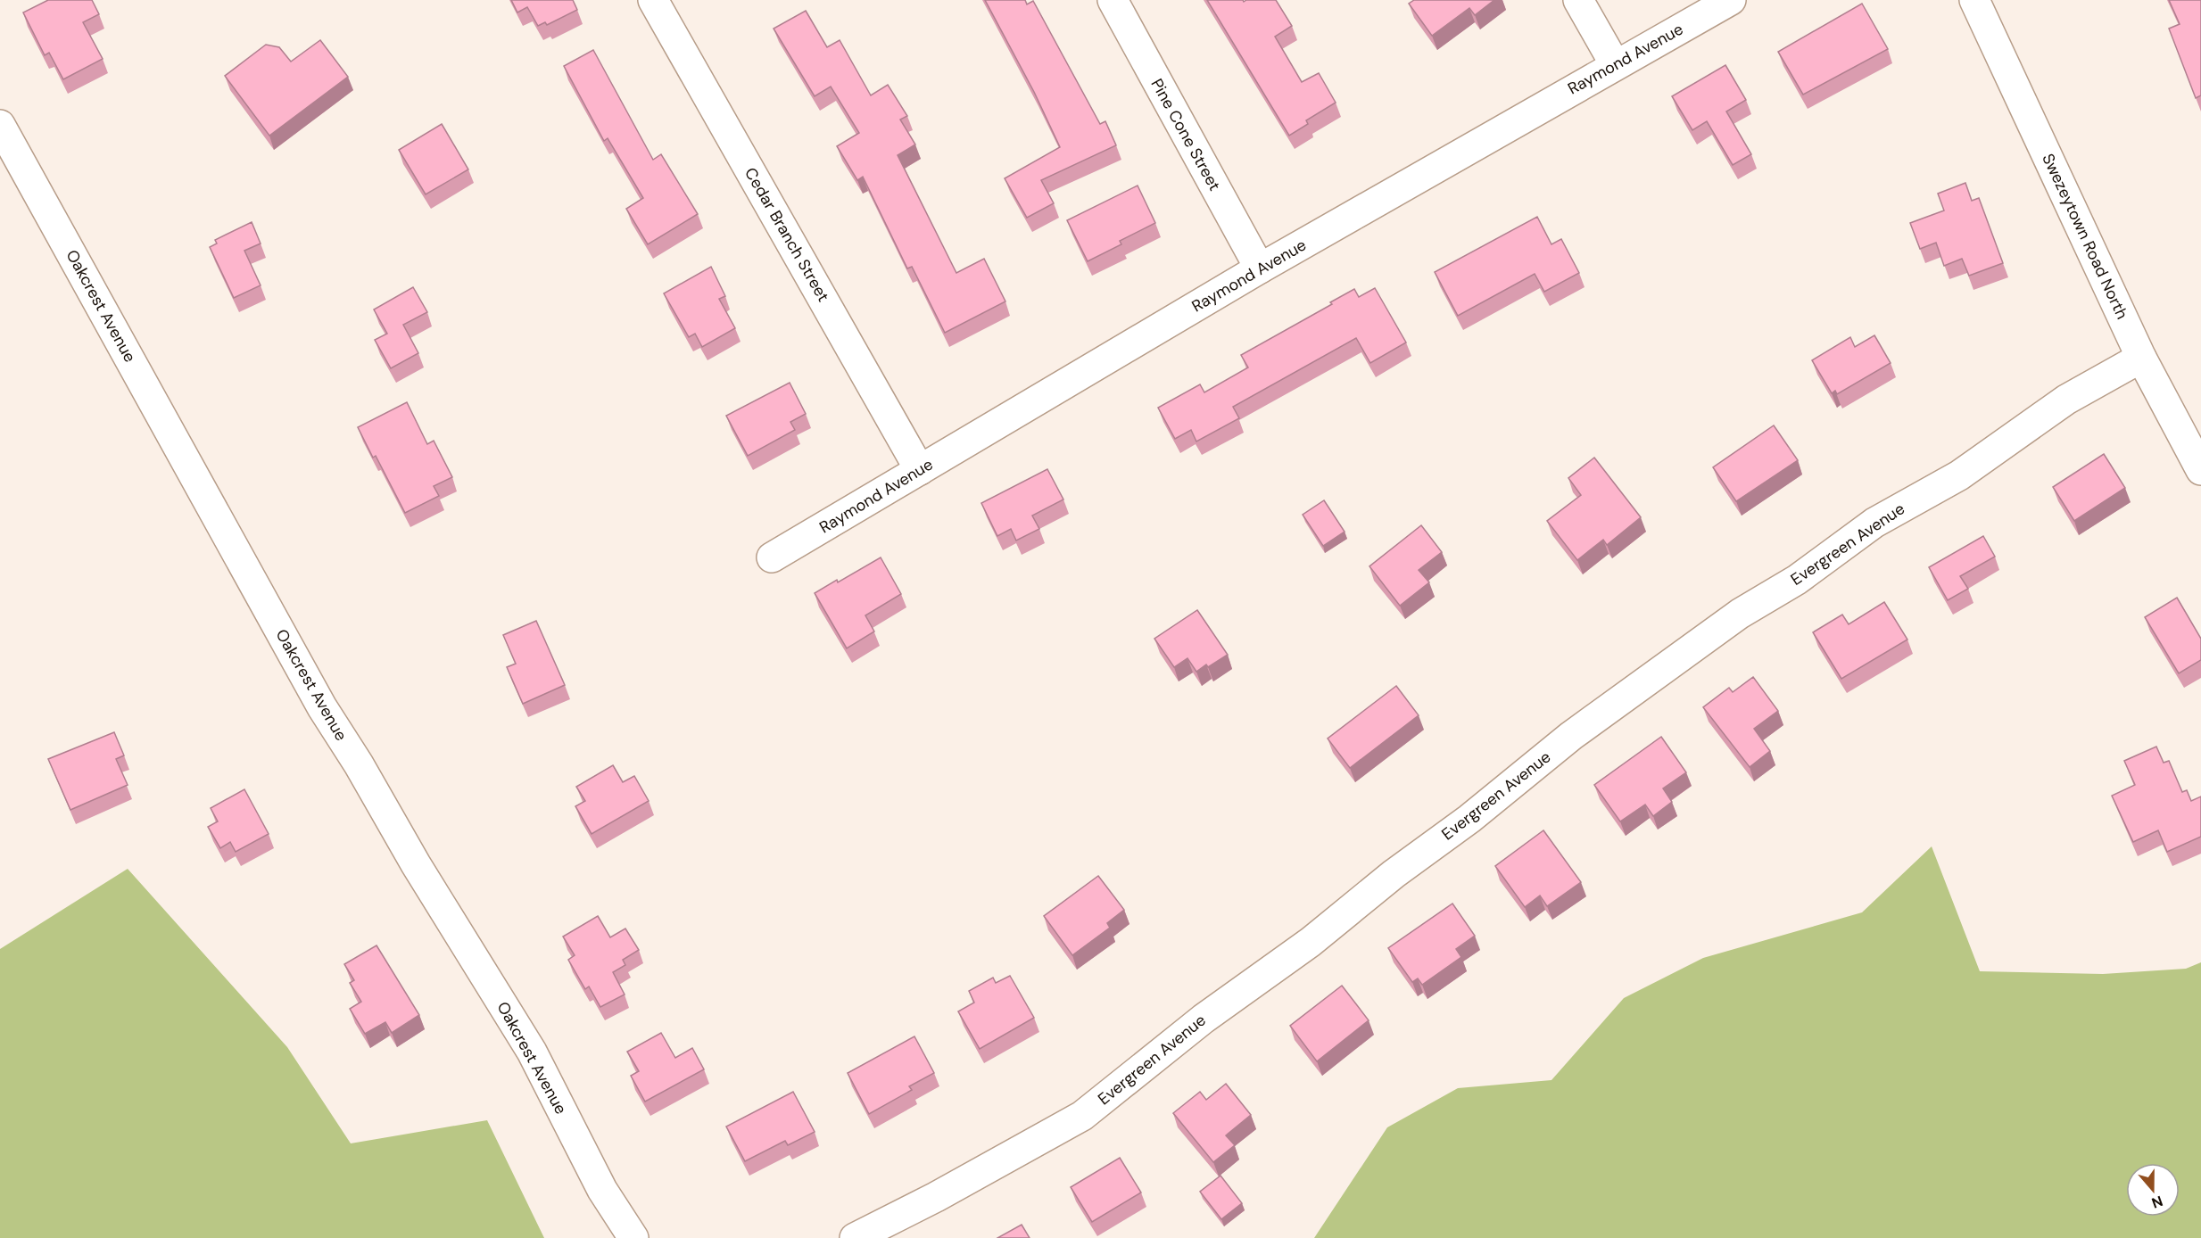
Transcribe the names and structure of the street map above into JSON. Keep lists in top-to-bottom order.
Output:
{
  "streets": {
    "street": [
      "Raymond Avenue",
      "Pine Cone Street",
      "Cedar Branch Street",
      "Swezeytown Road North",
      "Oakcrest Avenue",
      "Evergreen Avenue"
    ]
  },
  "crossings": [
    ["Raymond Avenue", "Pine Cone Street"],
    ["Raymond Avenue", "Cedar Branch Street"],
    ["Swezeytown Road North", "Evergreen Avenue"]
  ],
  "north": "bottom"
}
